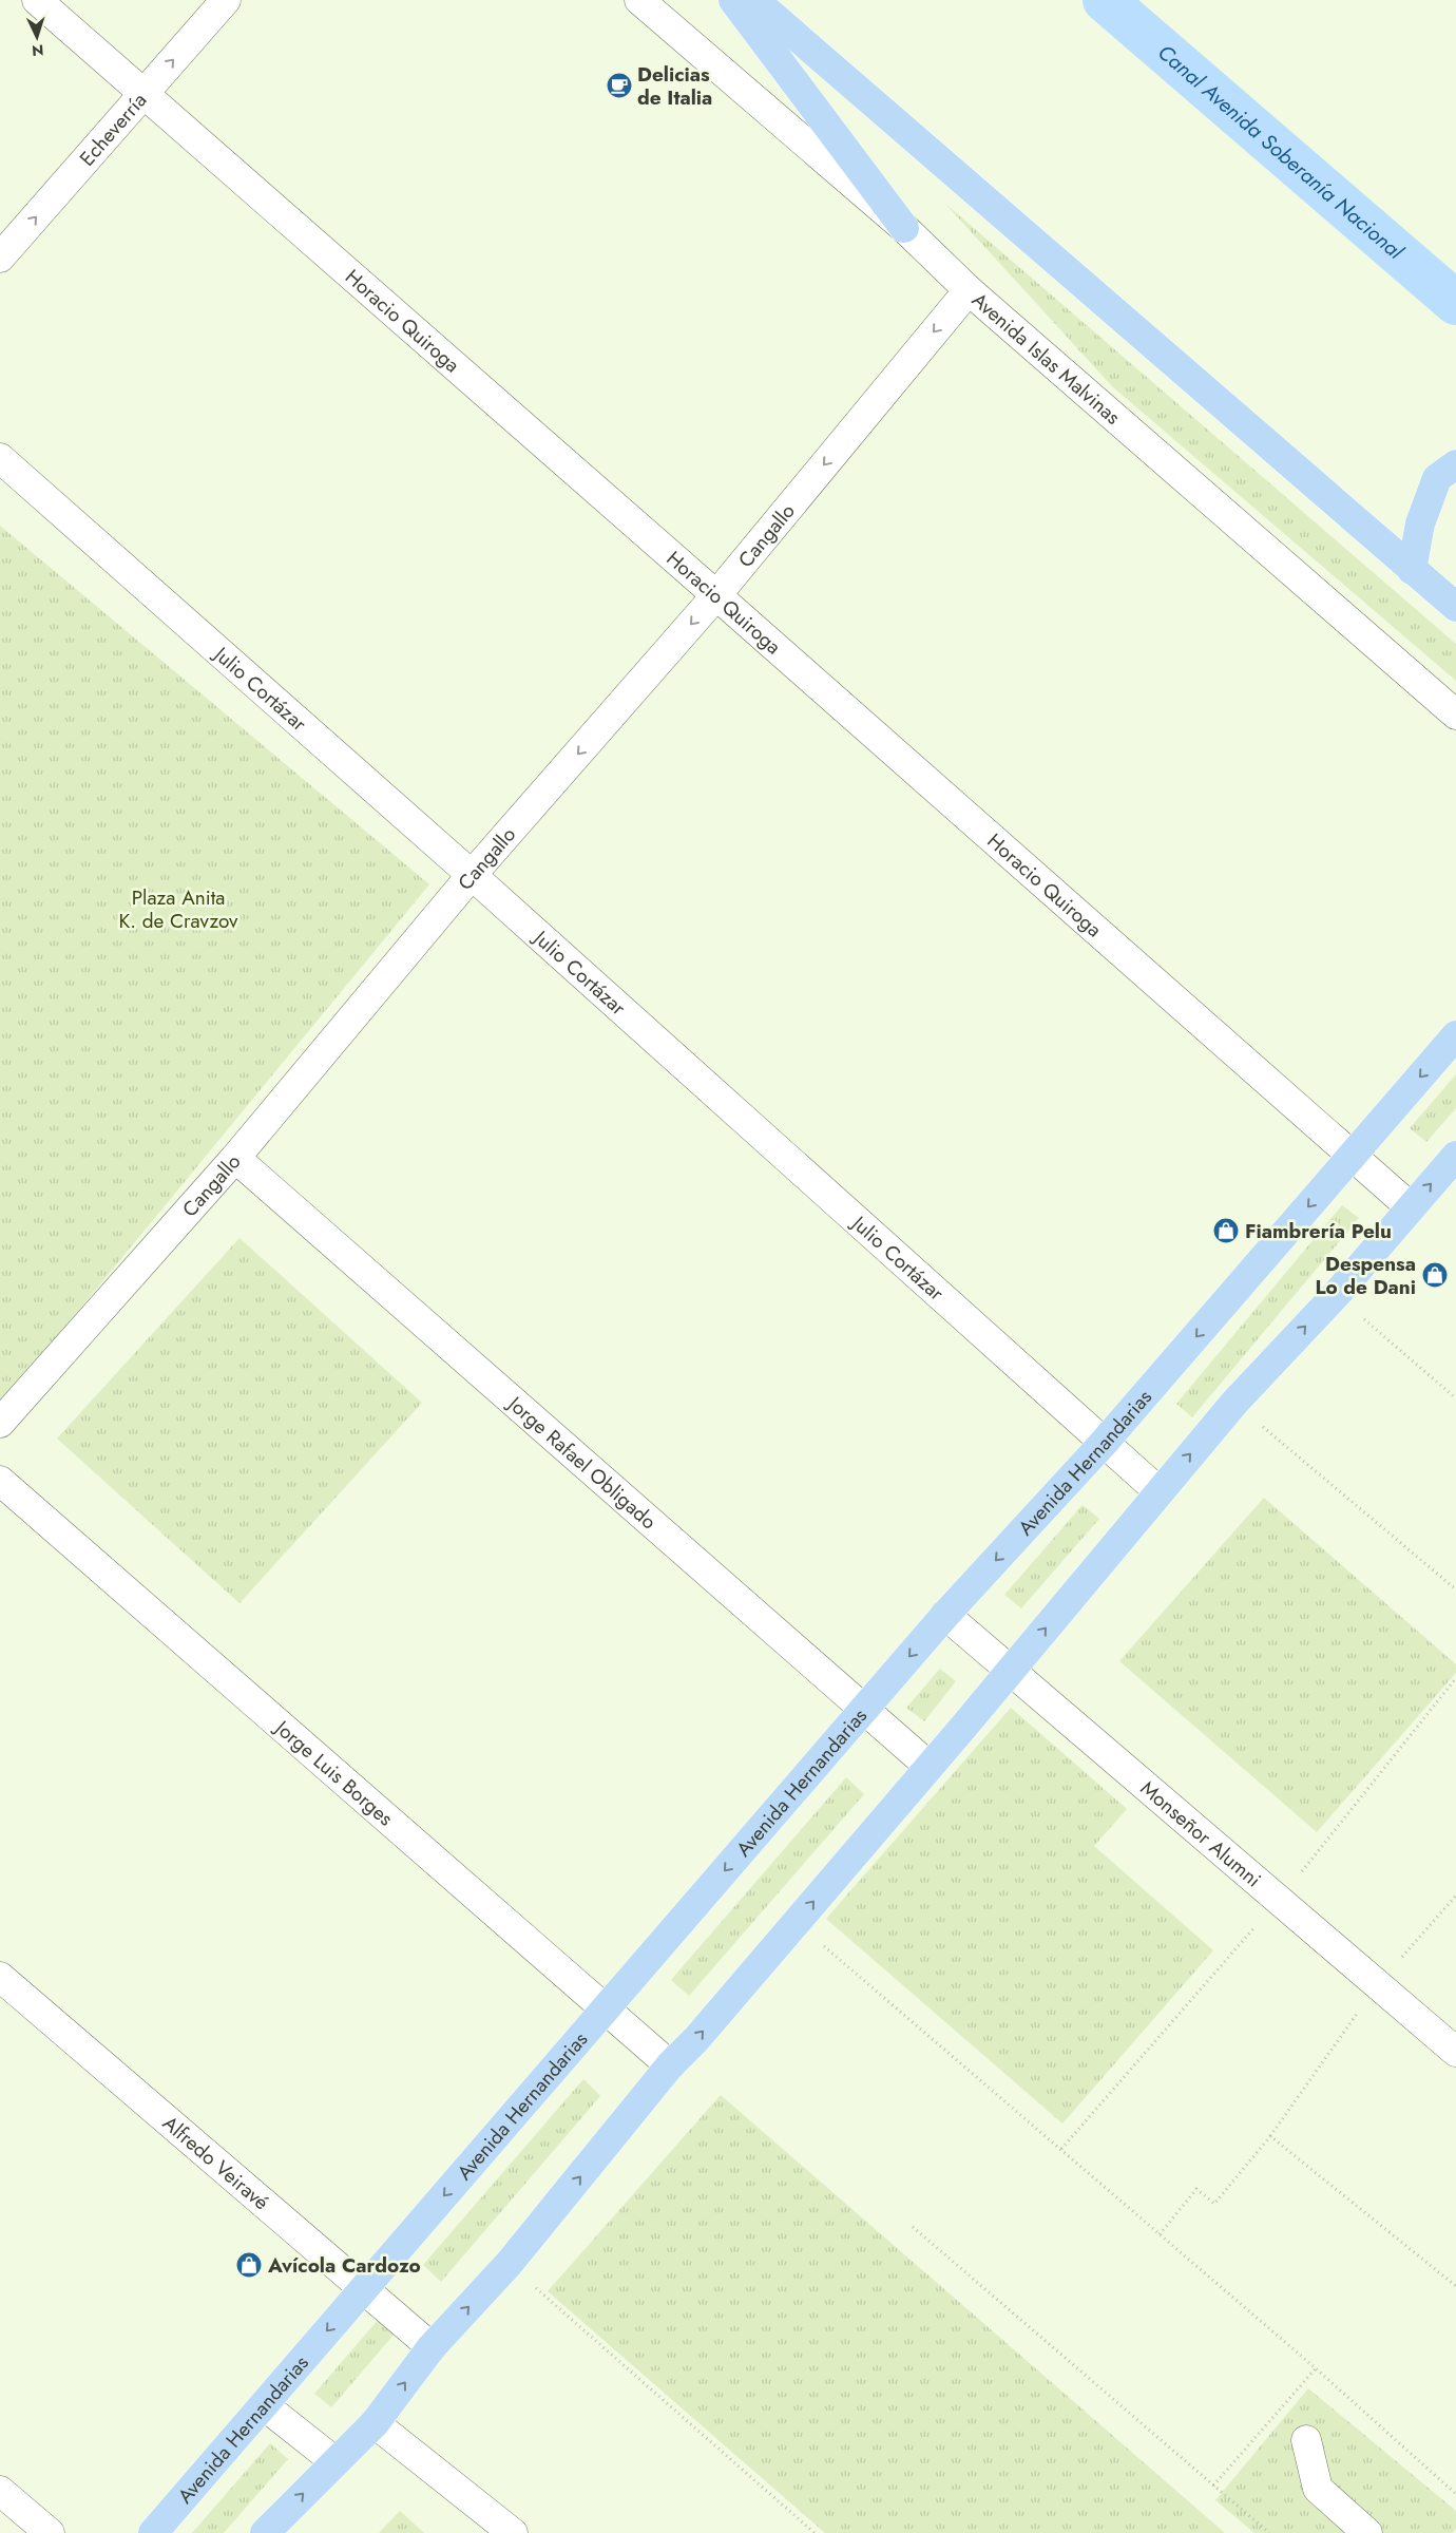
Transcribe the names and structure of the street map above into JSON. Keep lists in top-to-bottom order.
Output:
{
  "streets": {
    "main road": ["Avenida Hernandarias"],
    "street": [
      "Echeverría",
      "Horacio Quiroga",
      "Avenida Islas Malvinas",
      "Cangallo",
      "Julio Cortázar",
      "Jorge Rafael Obligado",
      "Jorge Luis Borges",
      "Monseñor Alumni",
      "Alfredo Veiravé"
    ]
  },
  "crossings": [
    ["Echeverría", "Horacio Quiroga"],
    ["Horacio Quiroga", "Cangallo"],
    ["Horacio Quiroga", "Avenida Hernandarias"],
    ["Avenida Islas Malvinas", "Cangallo"],
    ["Cangallo", "Julio Cortázar"],
    ["Cangallo", "Jorge Rafael Obligado"],
    ["Julio Cortázar", "Avenida Hernandarias"],
    ["Jorge Rafael Obligado", "Avenida Hernandarias"],
    ["Avenida Hernandarias", "Jorge Luis Borges"],
    ["Avenida Hernandarias", "Monseñor Alumni"],
    ["Avenida Hernandarias", "Alfredo Veiravé"]
  ],
  "one_way": ["Echeverría", "Cangallo"],
  "water": ["Canal Avenida Soberanía Nacional"],
  "parks": ["Plaza Anita K. de Cravzov"],
  "places": {
    "cafe": ["Delicias de Italia"],
    "shop": ["Fiambrería Pelu", "Despensa Lo de Dani", "Avícola Cardozo"]
  },
  "north": "bottom"
}
